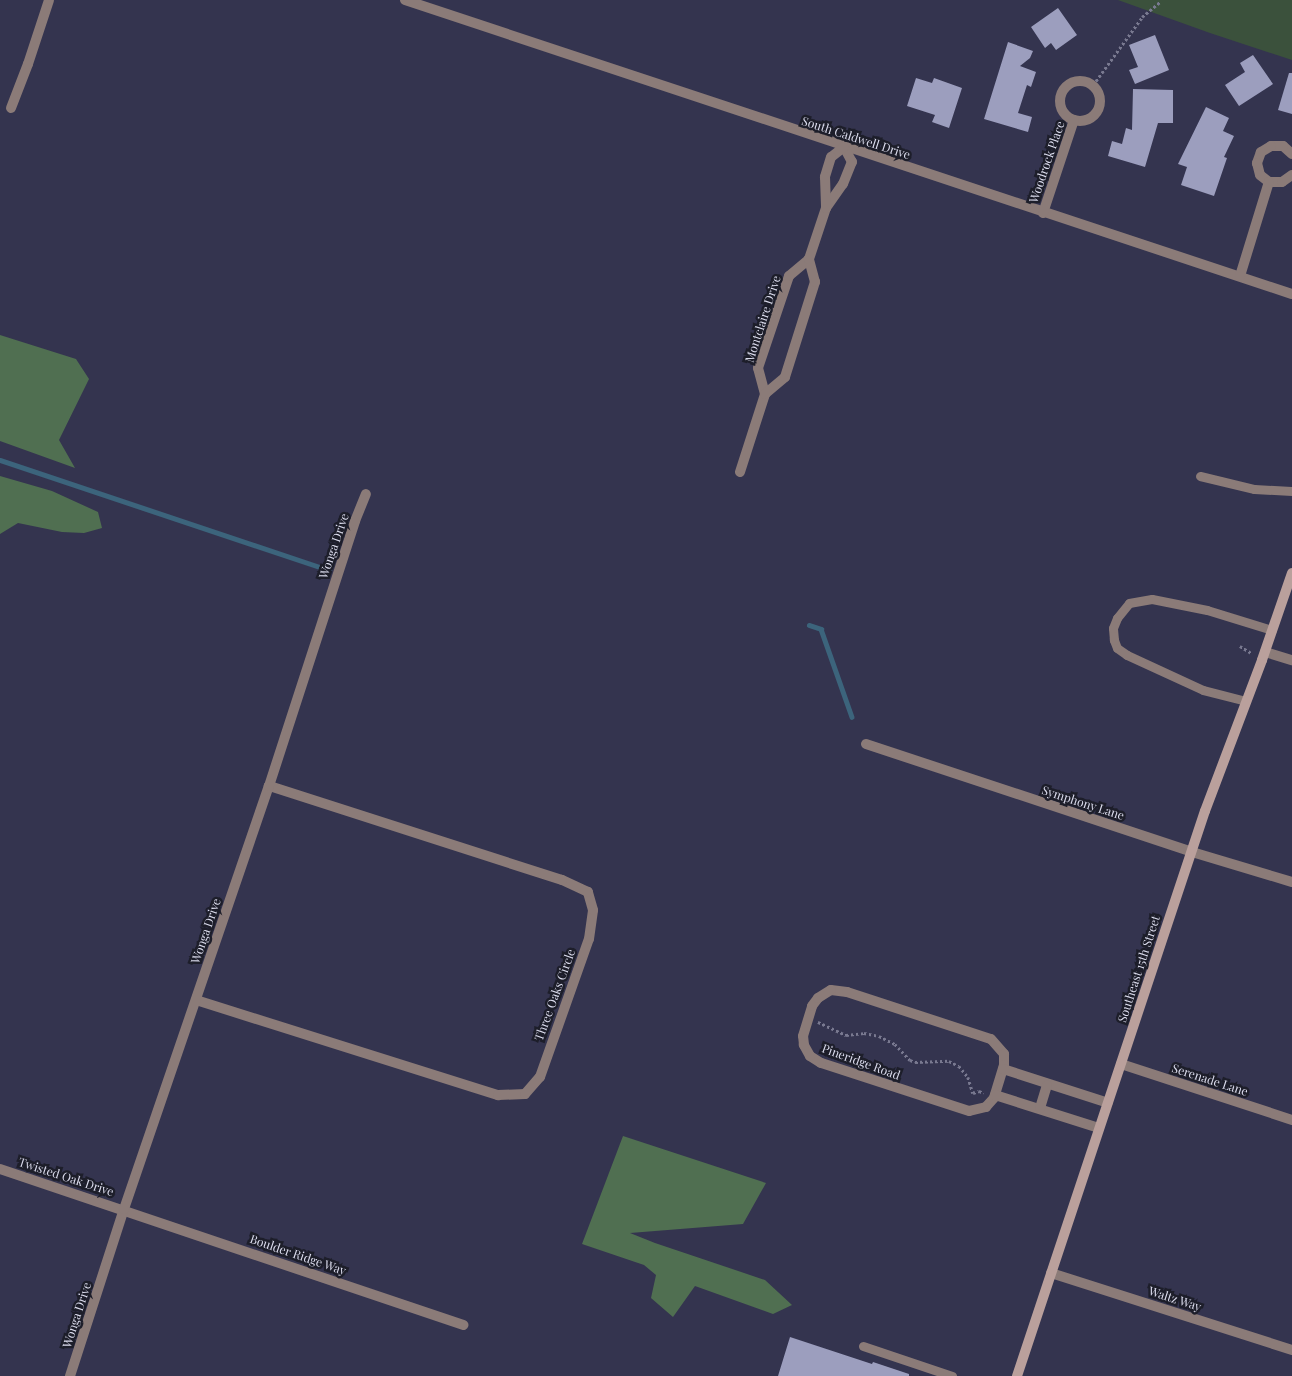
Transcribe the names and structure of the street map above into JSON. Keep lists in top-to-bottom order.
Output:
{
  "streets": {
    "main road": ["Southeast 15th Street"],
    "street": [
      "South Caldwell Drive",
      "Woodrock Place",
      "Montclaire Drive",
      "Wonga Drive",
      "Symphony Lane",
      "Three Oaks Circle",
      "Pineridge Road",
      "Serenade Lane",
      "Twisted Oak Drive",
      "Boulder Ridge Way",
      "Waltz Way"
    ]
  },
  "crossings": [
    ["South Caldwell Drive", "Woodrock Place"],
    ["Wonga Drive", "Three Oaks Circle"],
    ["Wonga Drive", "Twisted Oak Drive"],
    ["Wonga Drive", "Boulder Ridge Way"],
    ["Symphony Lane", "Southeast 15th Street"],
    ["Southeast 15th Street", "Serenade Lane"],
    ["Southeast 15th Street", "Waltz Way"],
    ["Twisted Oak Drive", "Boulder Ridge Way"]
  ]
}
